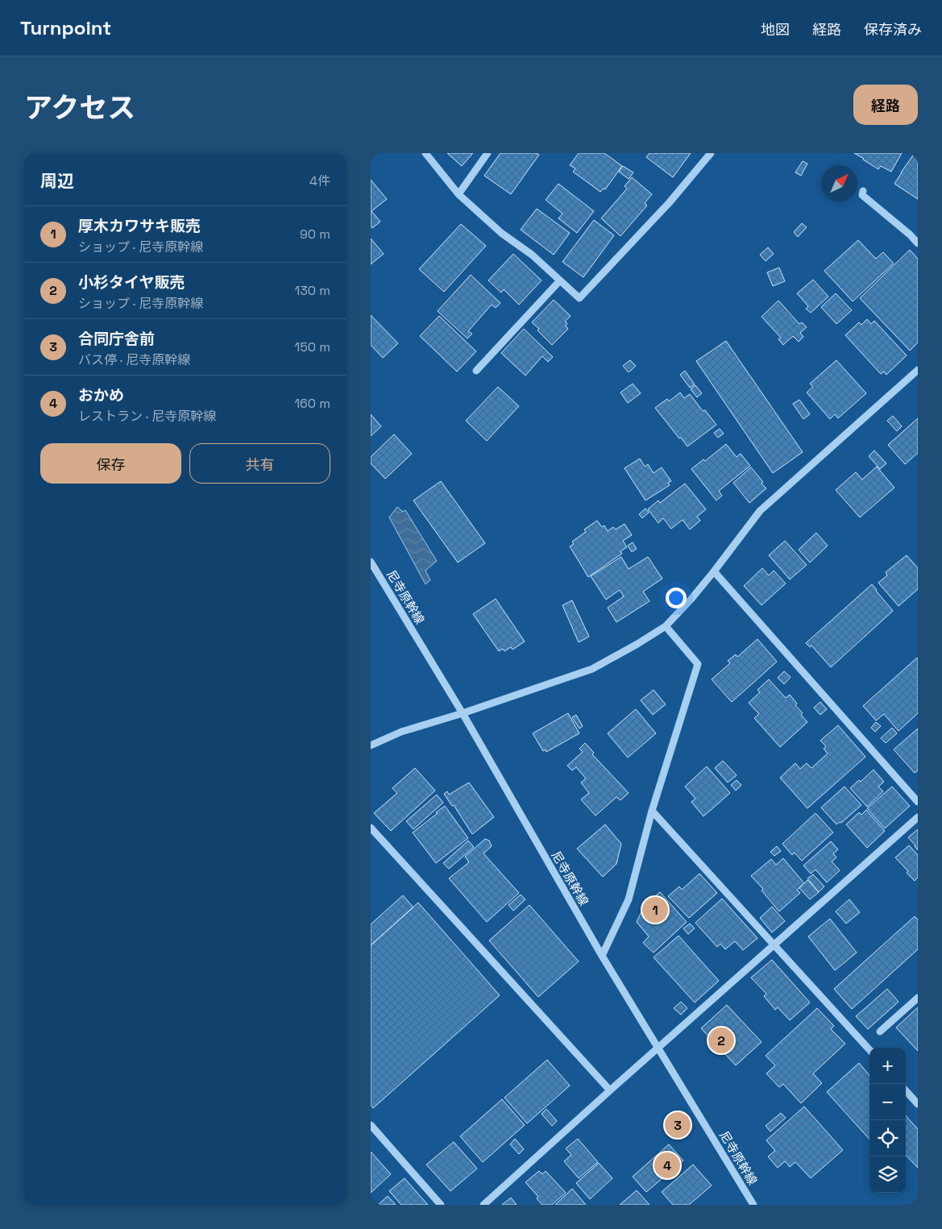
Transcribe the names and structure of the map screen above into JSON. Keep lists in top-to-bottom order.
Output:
{
  "streets": {
    "street": ["尼寺原幹線"]
  },
  "north": "top right",
  "page": {
    "header": "Turnpoint",
    "nav": ["地図", "経路", "保存済み"],
    "title": "アクセス",
    "buttons": [
      "経路",
      ["保存", "共有"]
    ],
    "heading": ["周辺", "4件"],
    "list": [
      {
        "mark": "1",
        "name": "厚木カワサキ販売",
        "note": "ショップ · 尼寺原幹線",
        "value": "90 m"
      },
      {
        "mark": "2",
        "name": "小杉タイヤ販売",
        "note": "ショップ · 尼寺原幹線",
        "value": "130 m"
      },
      {
        "mark": "3",
        "name": "合同庁舎前",
        "note": "バス停 · 尼寺原幹線",
        "value": "150 m"
      },
      {
        "mark": "4",
        "name": "おかめ",
        "note": "レストラン · 尼寺原幹線",
        "value": "160 m"
      }
    ],
    "pins": [
      "1",
      "2",
      "3",
      "4"
    ],
    "map_buttons": ["+", "−"]
  }
}
